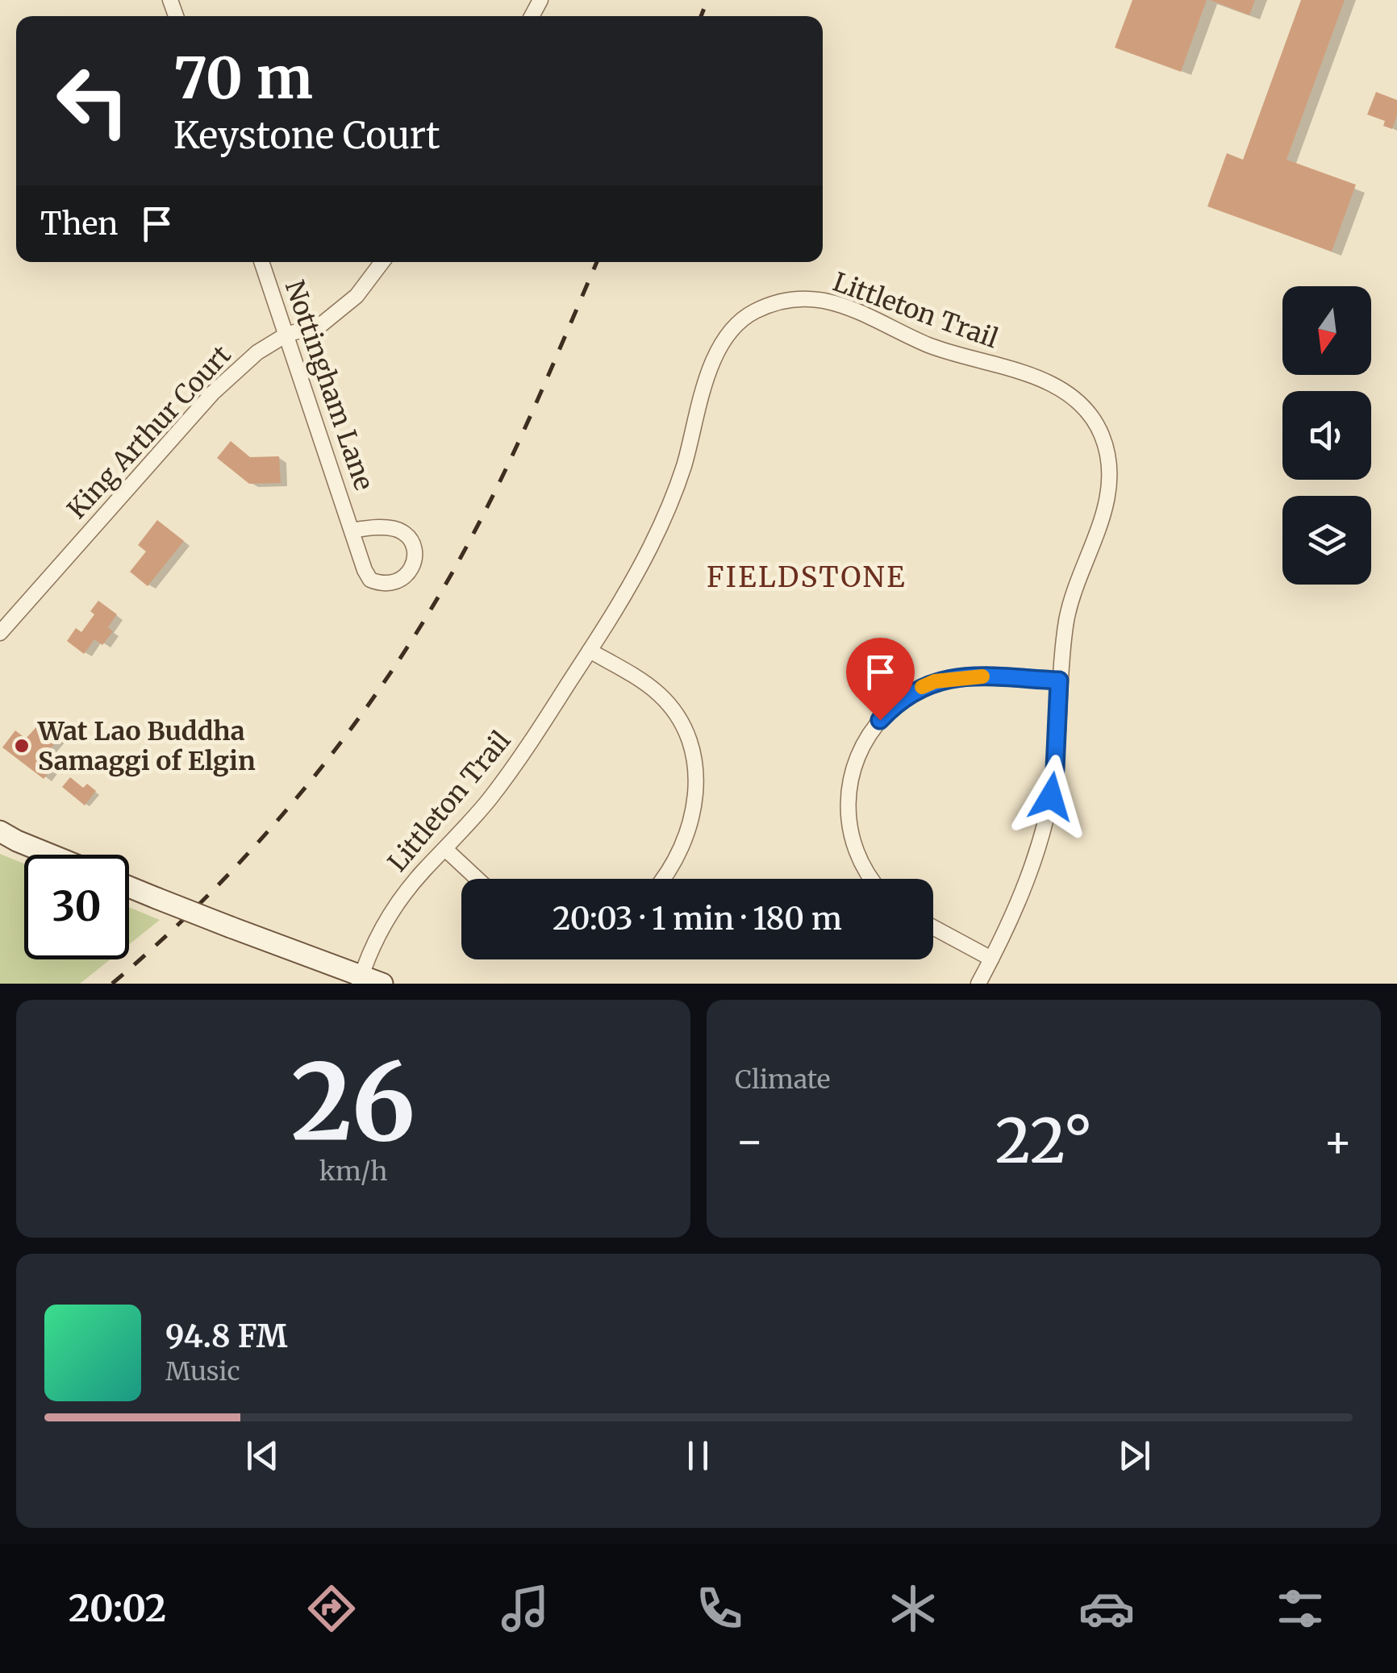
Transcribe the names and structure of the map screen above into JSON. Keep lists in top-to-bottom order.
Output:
{
  "streets": {
    "street": ["Littleton Trail", "Nottingham Lane", "King Arthur Court"]
  },
  "crossings": [
    ["Nottingham Lane", "King Arthur Court"]
  ],
  "districts": ["FIELDSTONE"],
  "places": ["Wat Lao Buddha Samaggi of Elgin"],
  "north": "bottom",
  "page": {
    "turn": ["70 m", "Keystone Court"],
    "then": "Then",
    "limit": "30",
    "trip": "20:03 · 1 min · 180 m",
    "tile": [
      ["26", "km/h"],
      "Climate"
    ],
    "heat": ["−", "22°", "+"],
    "song": ["94.8 FM", "Music"],
    "tabs": "20:02"
  }
}
